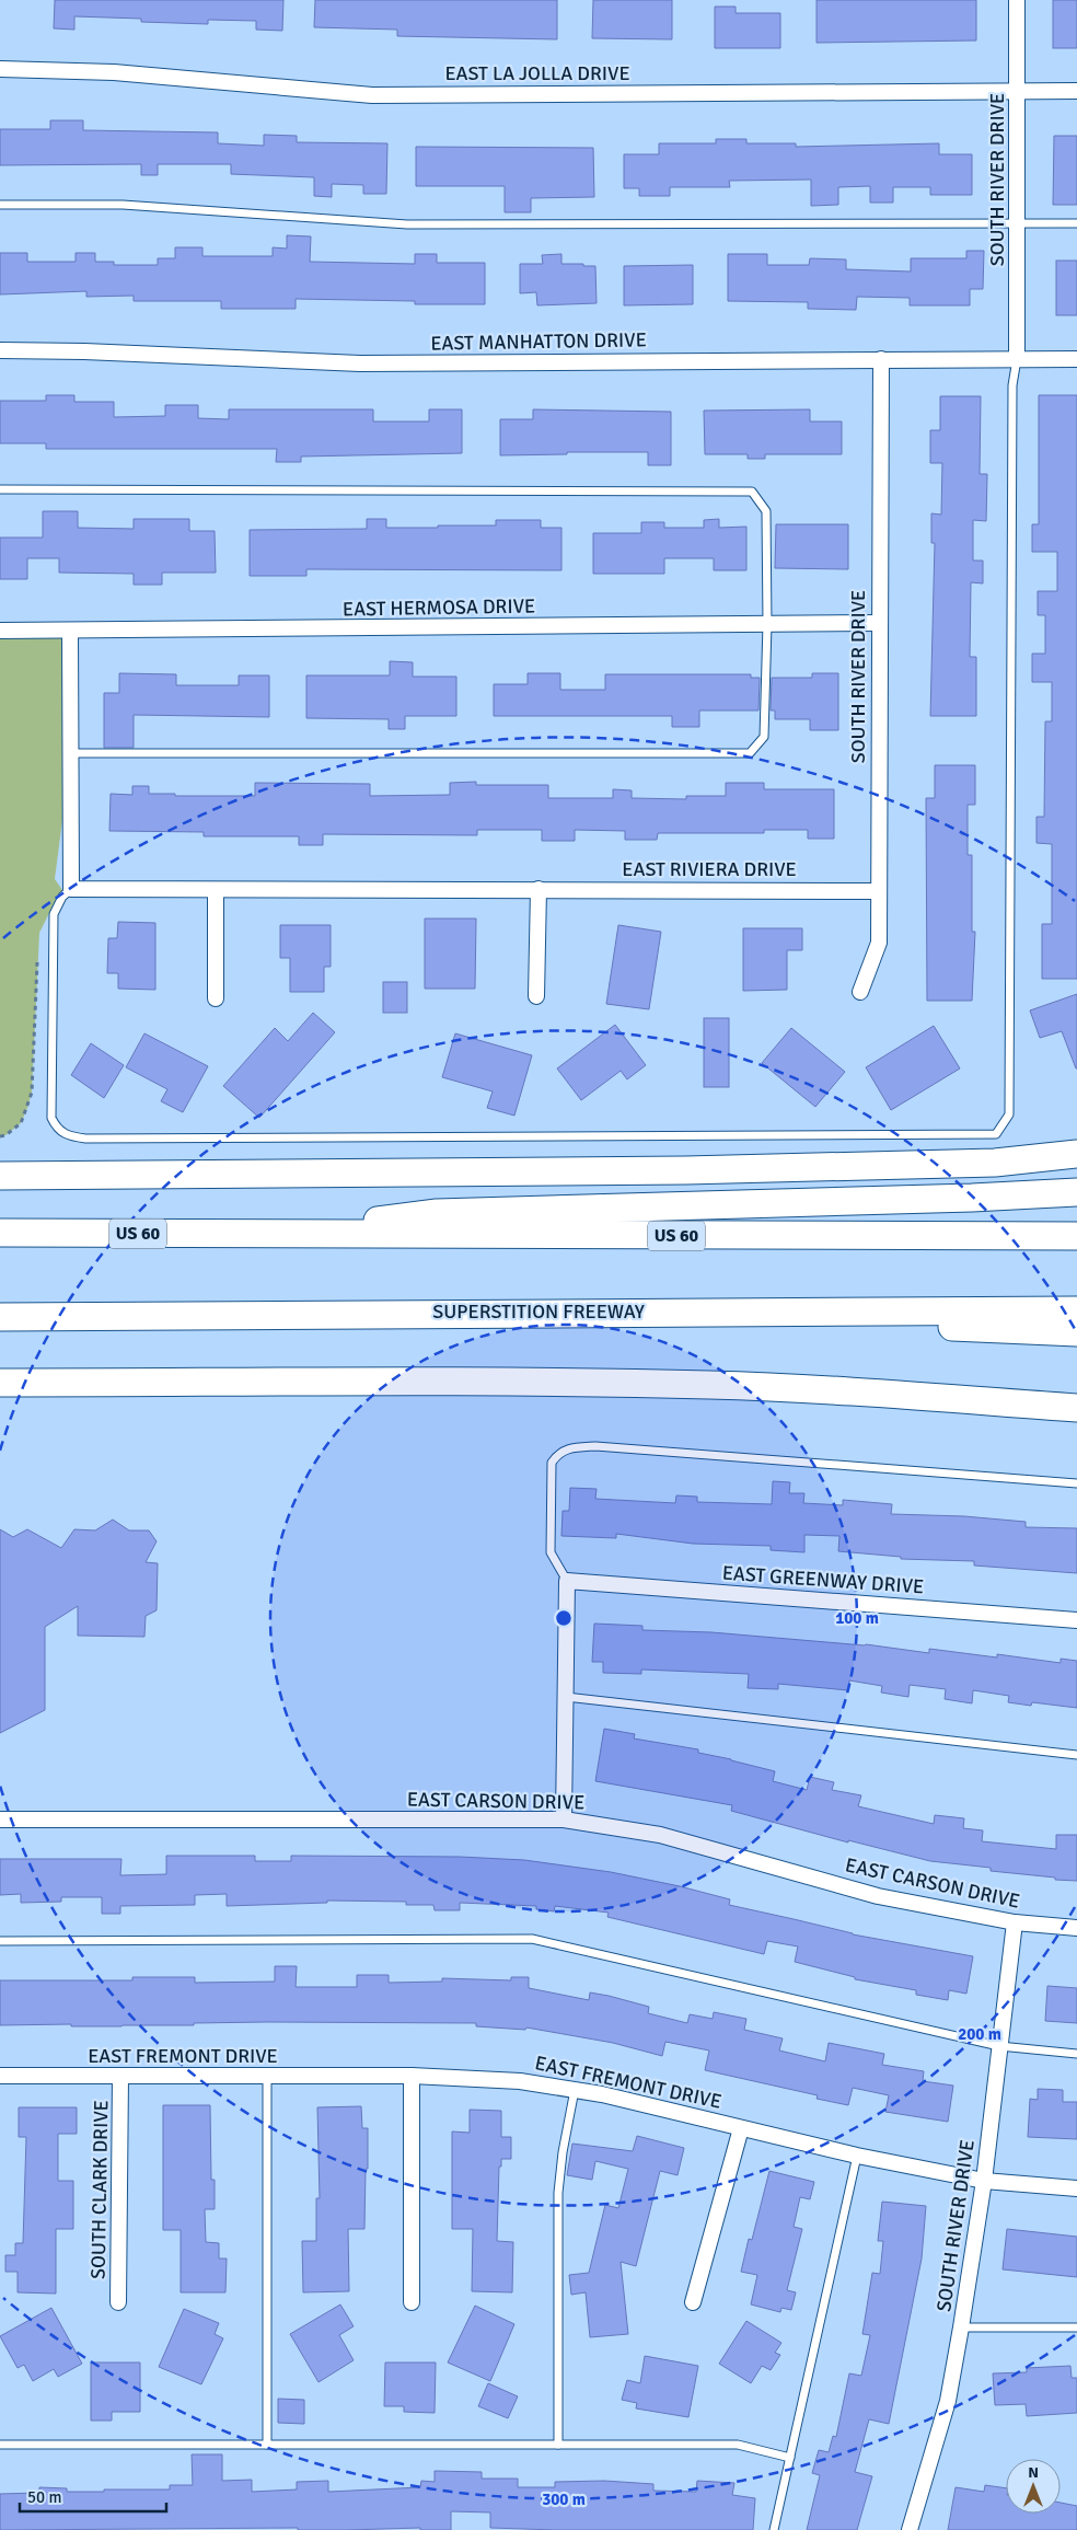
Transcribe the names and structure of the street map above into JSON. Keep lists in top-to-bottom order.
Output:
{
  "streets": {
    "highway": ["US 60", "SUPERSTITION FREEWAY"],
    "street": [
      "EAST LA JOLLA DRIVE",
      "SOUTH RIVER DRIVE",
      "EAST MANHATTON DRIVE",
      "EAST HERMOSA DRIVE",
      "EAST RIVIERA DRIVE",
      "EAST GREENWAY DRIVE",
      "EAST CARSON DRIVE",
      "EAST FREMONT DRIVE",
      "SOUTH CLARK DRIVE"
    ]
  },
  "crossings": [
    ["EAST LA JOLLA DRIVE", "SOUTH RIVER DRIVE"],
    ["SOUTH RIVER DRIVE", "EAST MANHATTON DRIVE"],
    ["SOUTH RIVER DRIVE", "EAST HERMOSA DRIVE"],
    ["SOUTH RIVER DRIVE", "EAST RIVIERA DRIVE"],
    ["SOUTH RIVER DRIVE", "EAST CARSON DRIVE"],
    ["SOUTH RIVER DRIVE", "EAST FREMONT DRIVE"],
    ["EAST FREMONT DRIVE", "SOUTH CLARK DRIVE"]
  ],
  "scale_bar": "50 m",
  "north": "top",
  "rings": ["100 m", "200 m", "300 m"]
}
